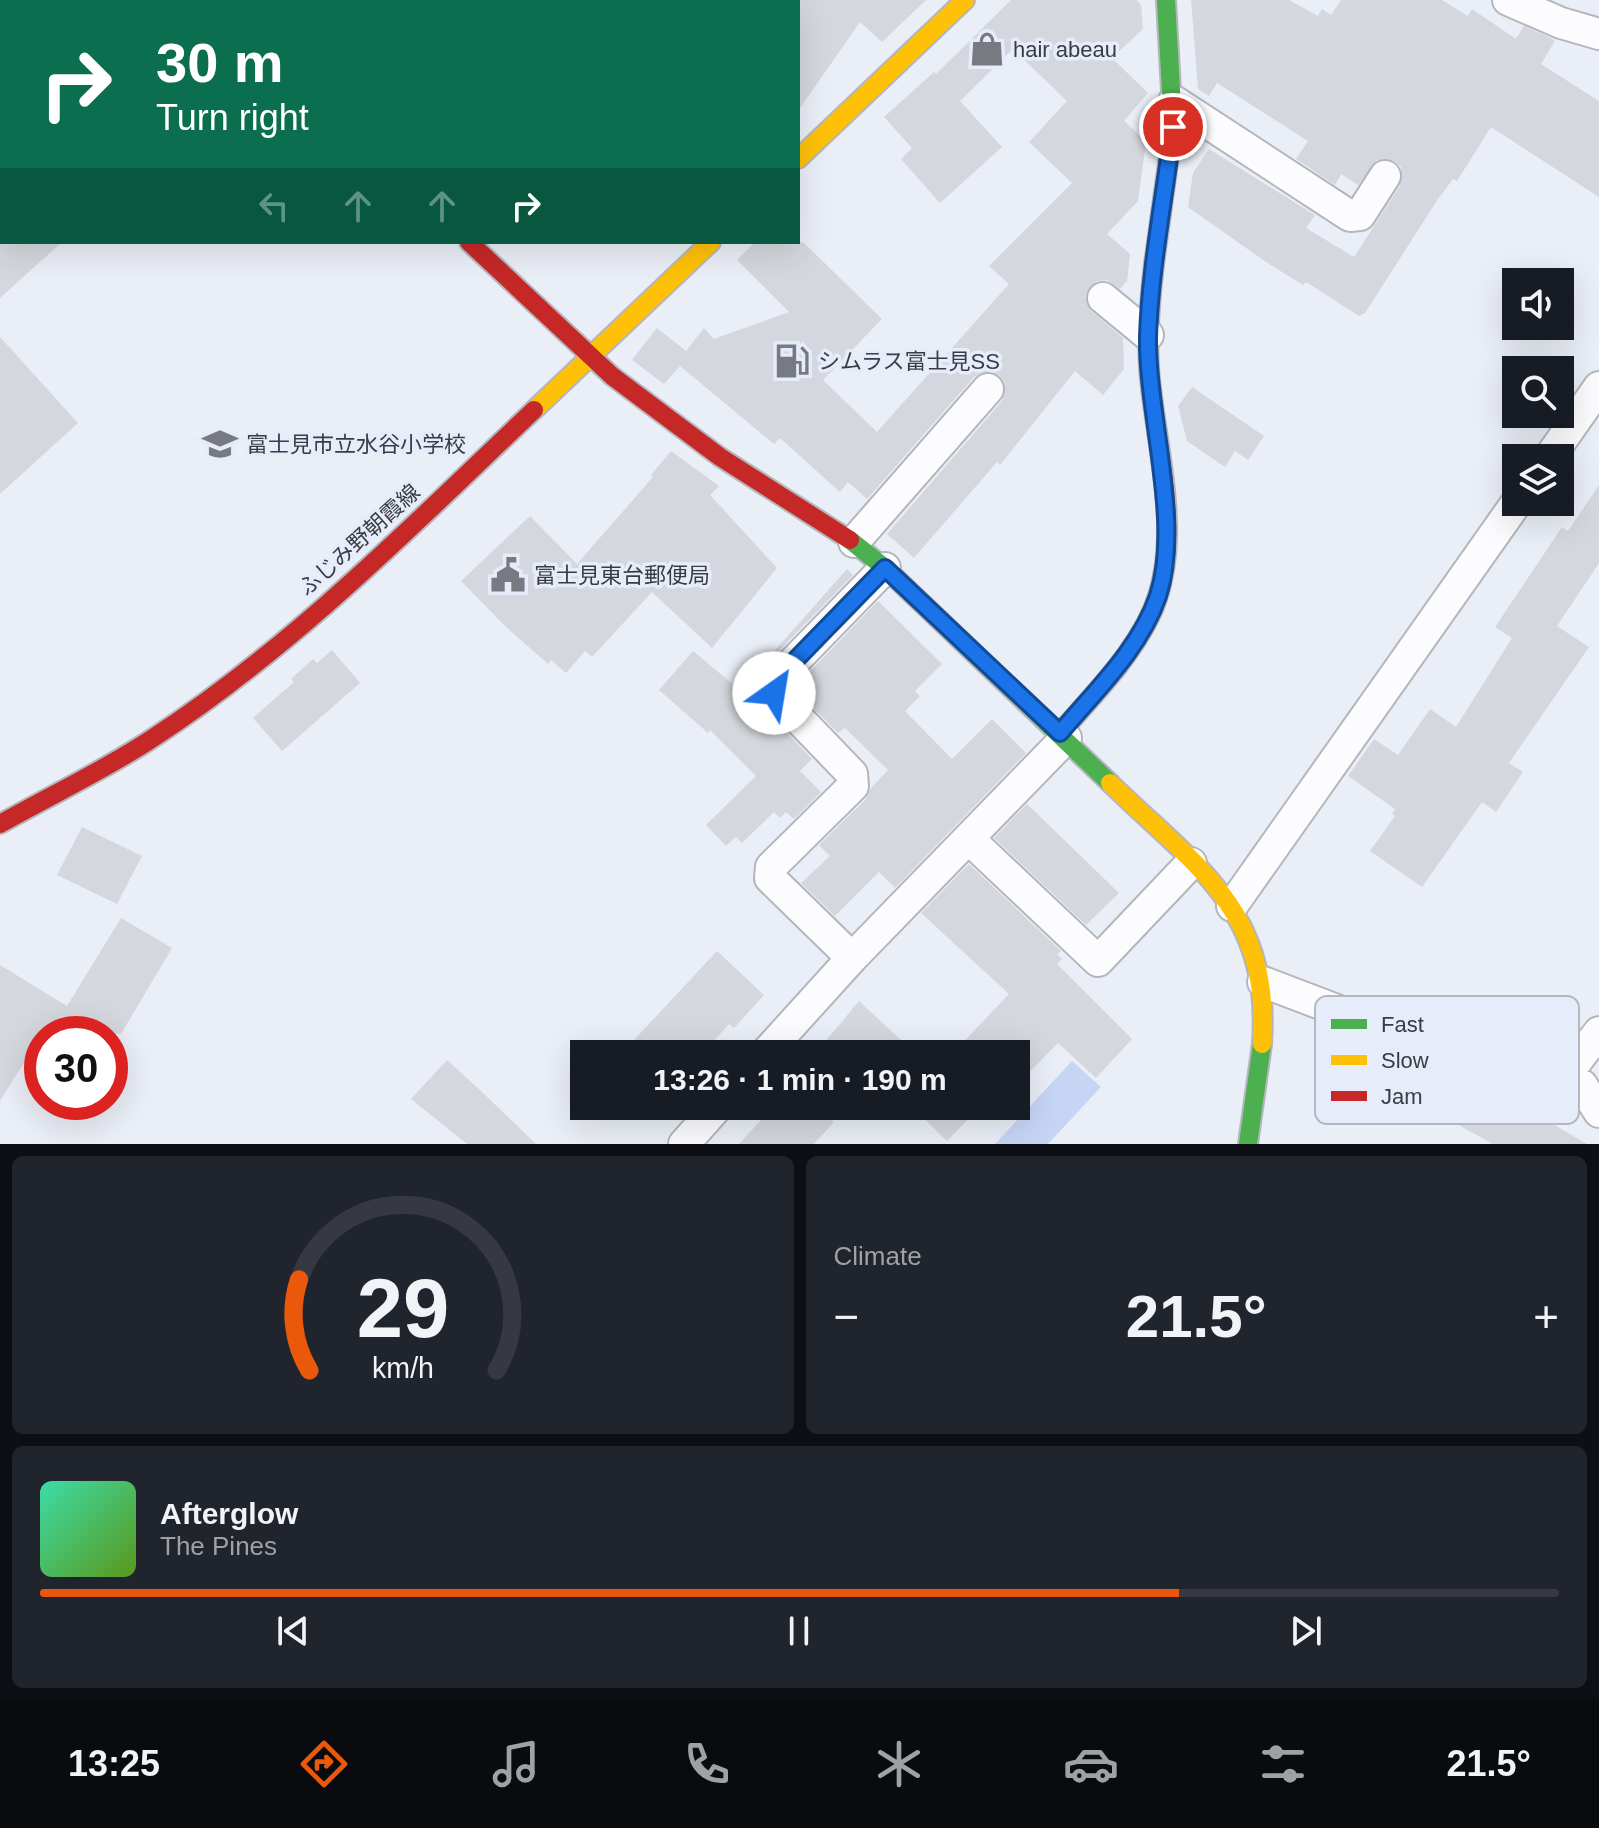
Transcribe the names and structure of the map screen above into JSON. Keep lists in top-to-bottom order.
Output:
{
  "streets": {
    "street": ["ふじみ野朝霞線"]
  },
  "places": {
    "shop": ["hair abeau"],
    "fuel station": ["シムラス富士見SS"],
    "school or university": ["富士見市立水谷小学校"],
    "public building": ["富士見東台郵便局"]
  },
  "legend": ["Fast", "Slow", "Jam"],
  "page": {
    "turn": ["30 m", "Turn right"],
    "limit": "30",
    "trip": "13:26 · 1 min · 190 m",
    "tile": "Climate",
    "heat": ["−", "21.5°", "+"],
    "song": ["Afterglow", "The Pines"],
    "tabs": ["13:25", "21.5°"],
    "gauge": ["29", "km/h"]
  }
}
